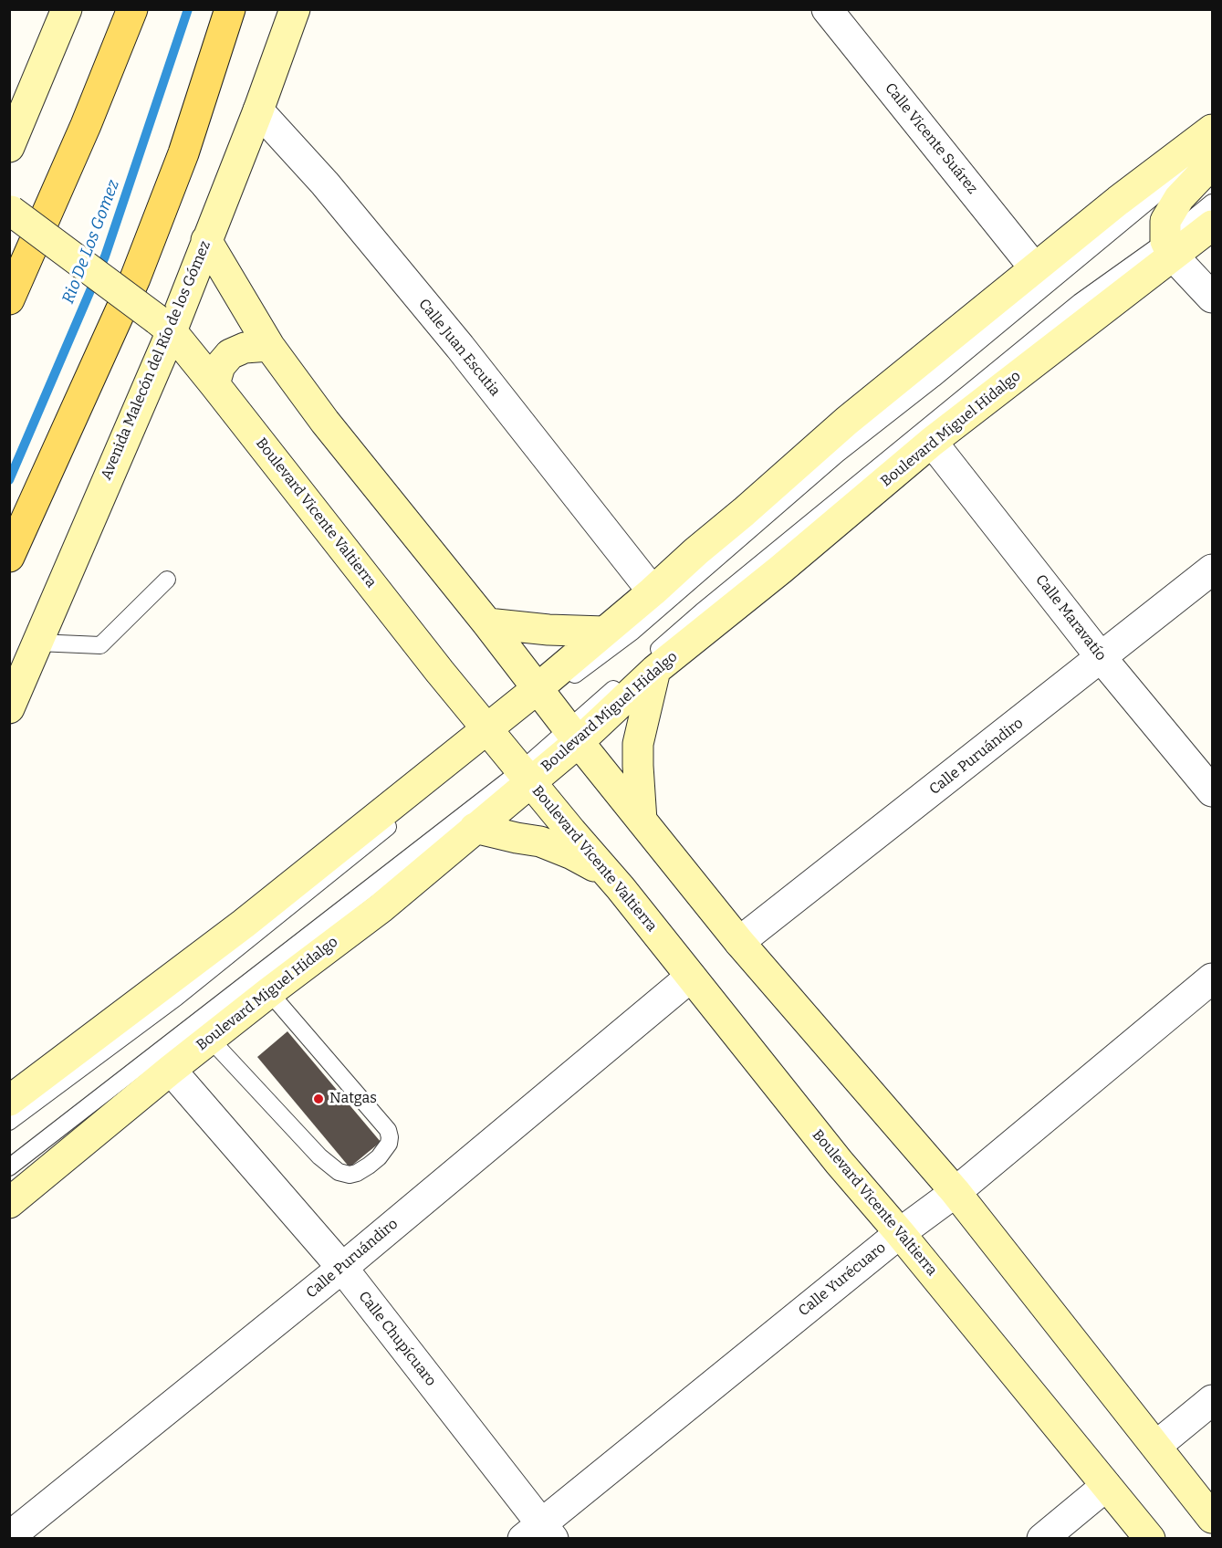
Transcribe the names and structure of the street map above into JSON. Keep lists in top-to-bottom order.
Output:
{
  "streets": {
    "main road": ["Avenida Malecón del Río de los Gómez", "Boulevard Miguel Hidalgo", "Boulevard Vicente Valtierra"],
    "street": [
      "Calle Vicente Suárez",
      "Calle Juan Escutia",
      "Calle Maravatío",
      "Calle Puruándiro",
      "Calle Yurécuaro",
      "Calle Chupícuaro"
    ]
  },
  "crossings": [
    ["Calle Juan Escutia", "Avenida Malecón del Río de los Gómez"],
    ["Avenida Malecón del Río de los Gómez", "Boulevard Vicente Valtierra"],
    ["Boulevard Miguel Hidalgo", "Boulevard Vicente Valtierra"],
    ["Boulevard Miguel Hidalgo", "Calle Maravatío"],
    ["Boulevard Miguel Hidalgo", "Calle Chupícuaro"],
    ["Boulevard Vicente Valtierra", "Calle Puruándiro"],
    ["Boulevard Vicente Valtierra", "Calle Yurécuaro"],
    ["Calle Maravatío", "Calle Puruándiro"],
    ["Calle Puruándiro", "Calle Chupícuaro"],
    ["Calle Yurécuaro", "Calle Chupícuaro"]
  ],
  "water": ["Rio De Los Gomez"],
  "places": ["Natgas"]
}
